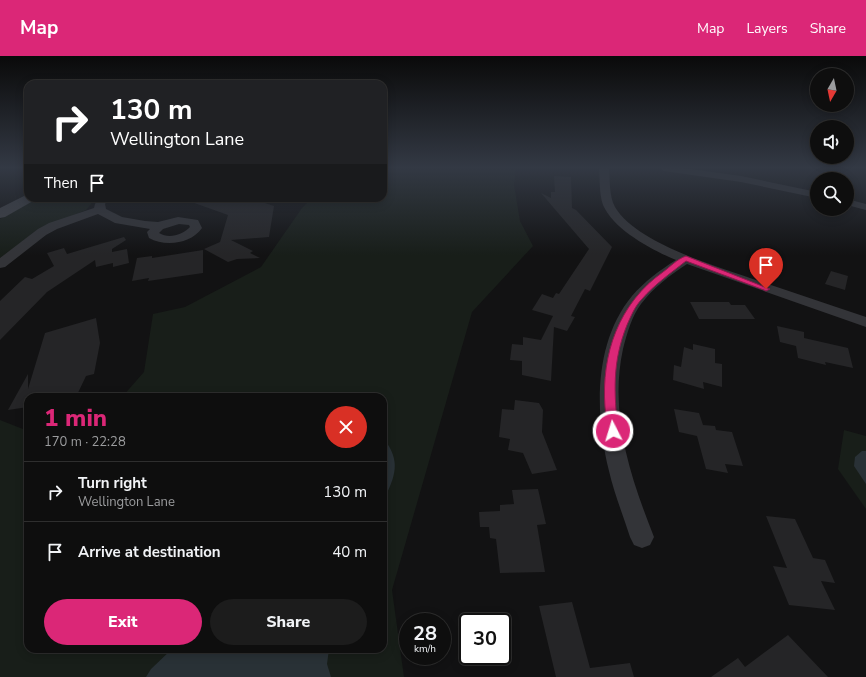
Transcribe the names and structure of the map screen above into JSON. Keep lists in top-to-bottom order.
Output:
{
  "north": "bottom",
  "page": {
    "header": "Map",
    "nav": ["Map", "Layers", "Share"],
    "turn": ["130 m", "Wellington Lane"],
    "then": "Then",
    "heading": ["1 min", "170 m · 22:28"],
    "list": [
      {
        "name": "Turn right",
        "note": "Wellington Lane",
        "value": "130 m"
      },
      {
        "name": "Arrive at destination",
        "value": "40 m"
      }
    ],
    "buttons": ["Exit", "Share"],
    "speed": "28 km/h",
    "limit": "30"
  }
}
